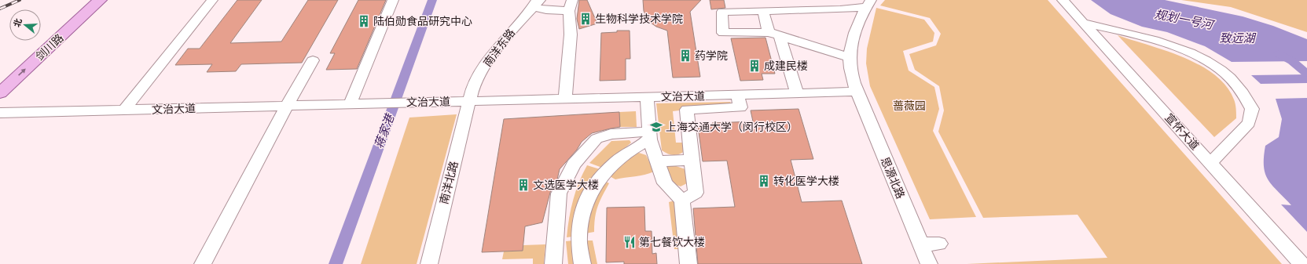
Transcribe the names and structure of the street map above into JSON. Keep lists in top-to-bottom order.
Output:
{
  "streets": {
    "main road": ["剑川路"],
    "lane": [
      "南洋东路",
      "文治大道",
      "宣怀大道",
      "思源北路",
      "南洋北路"
    ]
  },
  "crossings": [
    ["南洋东路", "文治大道"],
    ["南洋东路", "南洋北路"],
    ["文治大道", "思源北路"],
    ["文治大道", "南洋北路"]
  ],
  "water": ["规划一号河", "致远湖", "蒋家港"],
  "parks": ["蔷薇园"],
  "places": {
    "building": [
      "生物科学技术学院",
      "陆伯勋食品研究中心",
      "药学院",
      "成建民楼",
      "转化医学大楼",
      "文选医学大楼"
    ],
    "school or university": ["上海交通大学（闵行校区）"],
    "restaurant": ["第七餐饮大楼"]
  },
  "north": "left"
}
